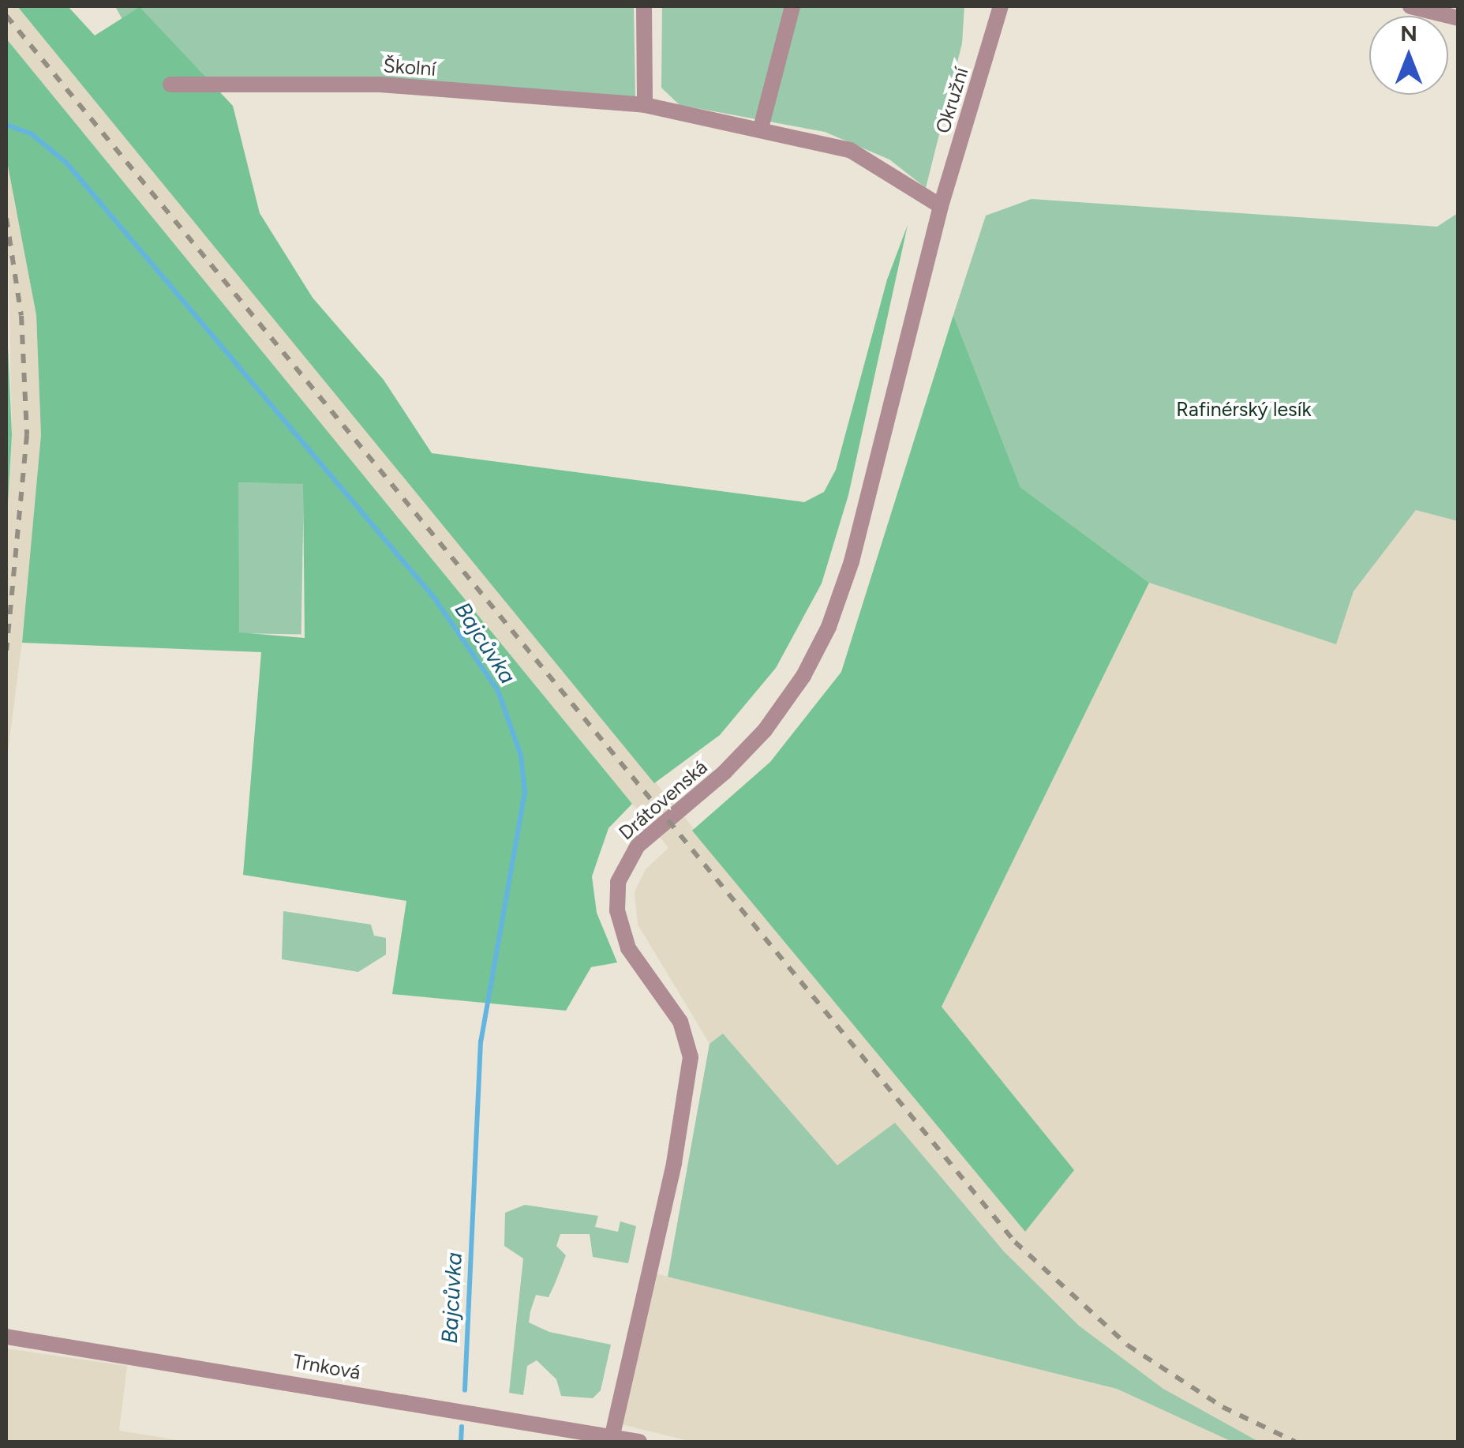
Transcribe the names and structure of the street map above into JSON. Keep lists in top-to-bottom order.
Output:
{
  "streets": {
    "street": [
      "Školní",
      "Okružní",
      "Drátovenská",
      "Trnková"
    ]
  },
  "crossings": [
    ["Školní", "Okružní"],
    ["Školní", "Drátovenská"],
    ["Okružní", "Drátovenská"],
    ["Drátovenská", "Trnková"]
  ],
  "water": ["Bajcůvka"],
  "parks": ["Rafinérský lesík"],
  "north": "top"
}
